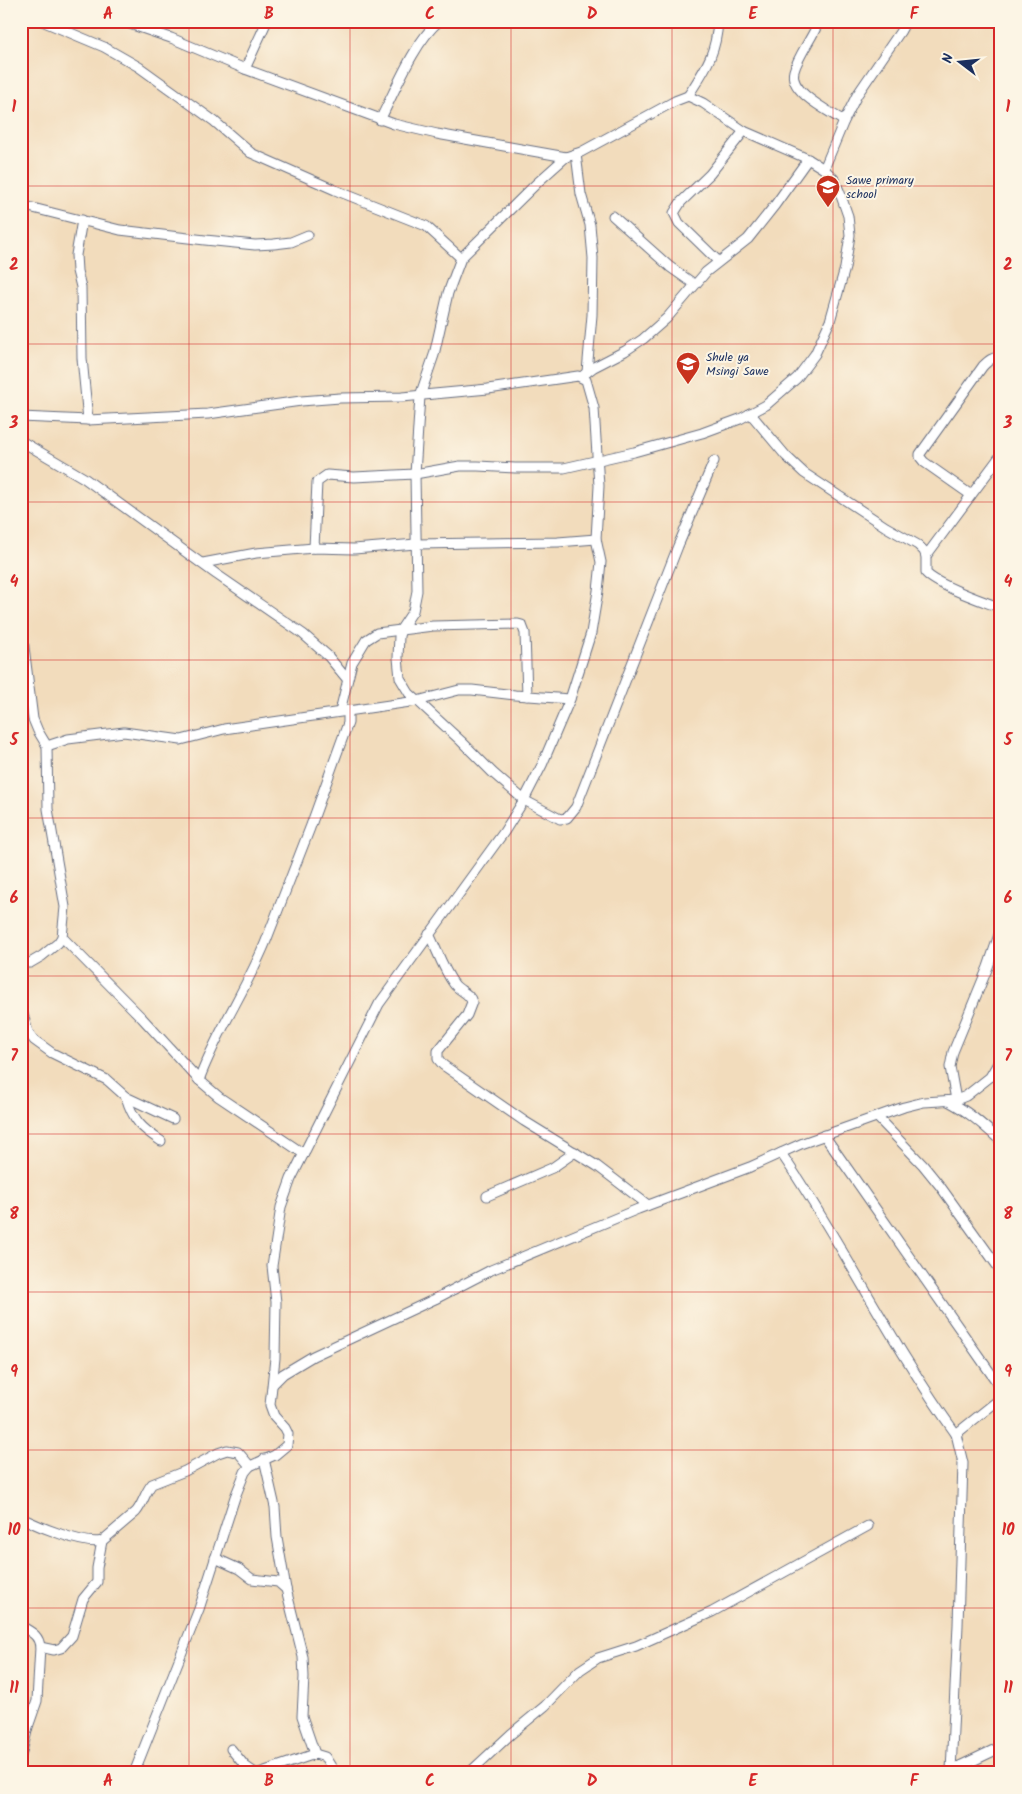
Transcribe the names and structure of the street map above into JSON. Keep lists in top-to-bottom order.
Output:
{
  "places": {
    "school or university": ["Sawe primary school", "Shule ya Msingi Sawe"]
  },
  "north": "left",
  "grid": {
    "columns": [
      "A",
      "B",
      "C",
      "D",
      "E",
      "F"
    ],
    "rows": [
      "1",
      "2",
      "3",
      "4",
      "5",
      "6",
      "7",
      "8",
      "9",
      "10",
      "11"
    ]
  }
}
